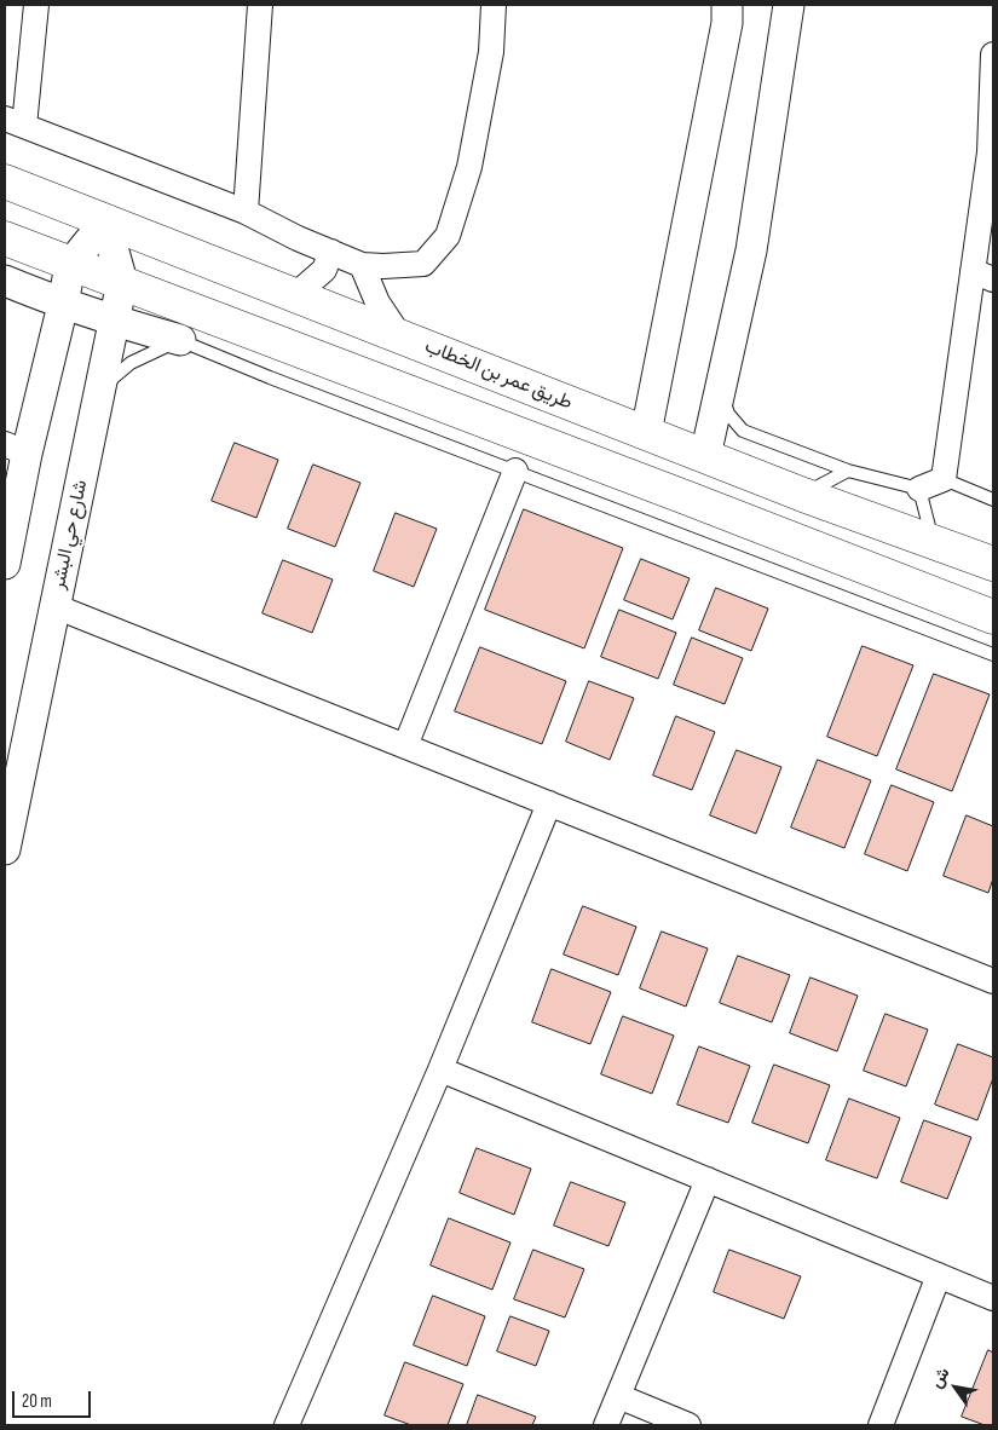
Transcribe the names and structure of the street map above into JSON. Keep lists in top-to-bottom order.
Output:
{
  "streets": {
    "main road": ["طريق عمر بن الخطاب"],
    "street": ["شارع حي البشر"]
  },
  "crossings": [
    ["طريق عمر بن الخطاب", "شارع حي البشر"]
  ],
  "scale_bar": "20 m",
  "north": "top left"
}
